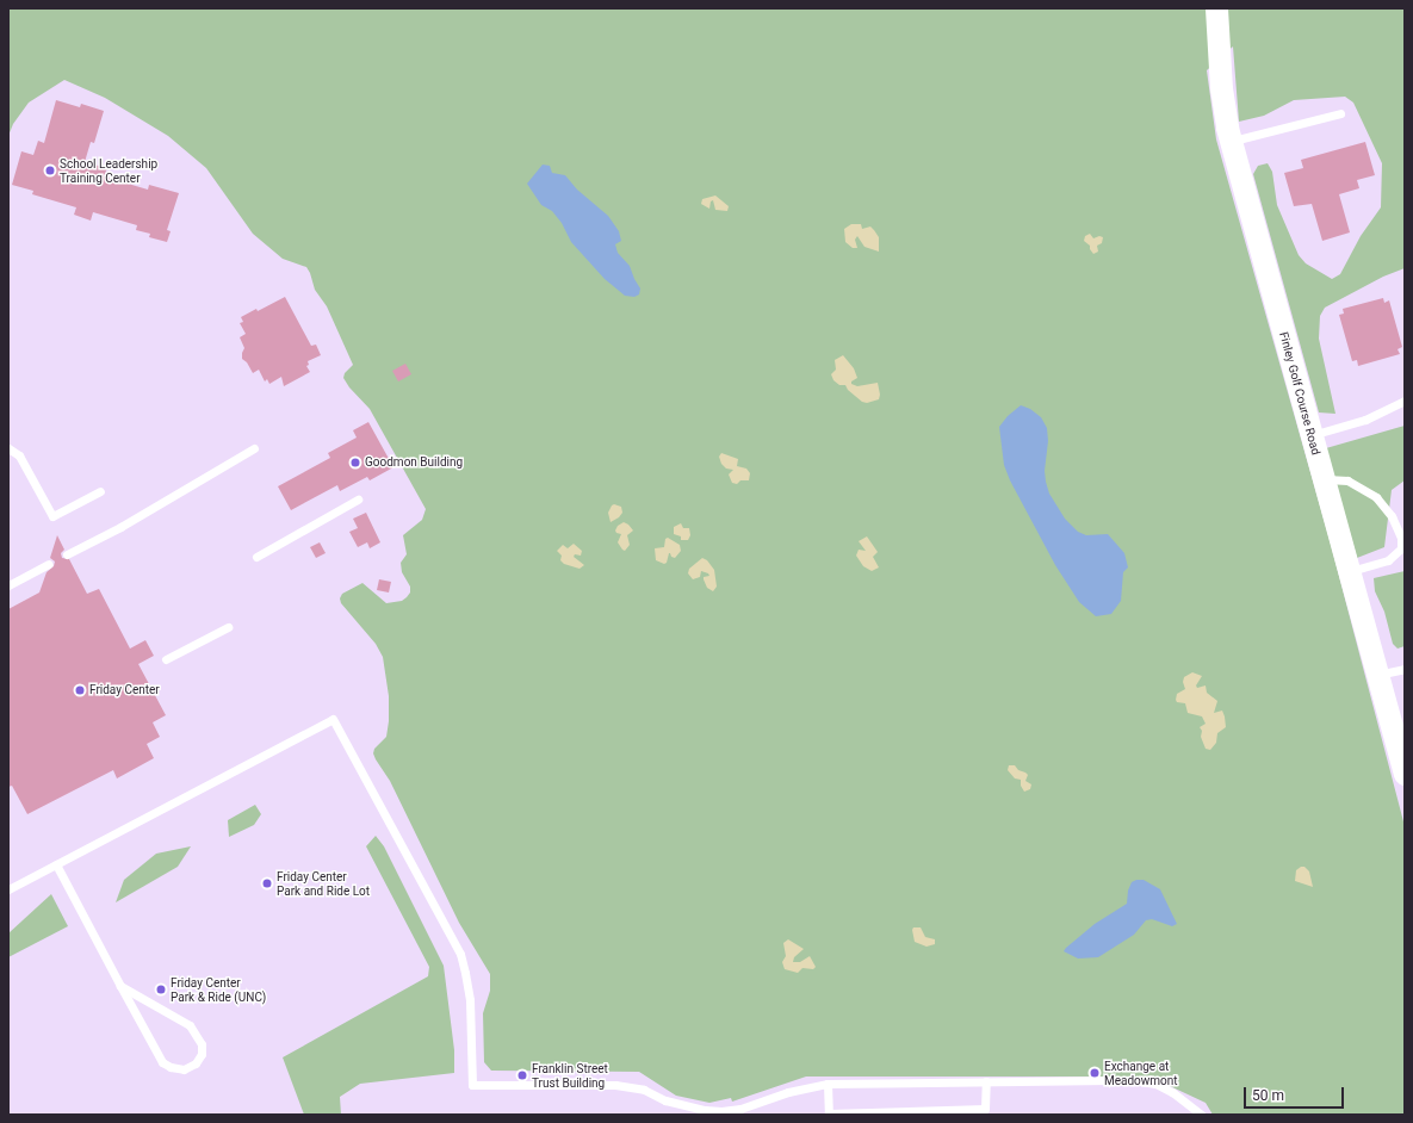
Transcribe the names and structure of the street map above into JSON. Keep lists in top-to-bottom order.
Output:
{
  "streets": {
    "street": ["Finley Golf Course Road"]
  },
  "places": [
    "School Leadership Training Center",
    "Goodmon Building",
    "Friday Center",
    "Friday Center Park and Ride Lot",
    "Friday Center Park & Ride (UNC)",
    "Exchange at Meadowmont",
    "Franklin Street Trust Building"
  ],
  "scale_bar": "50 m"
}
